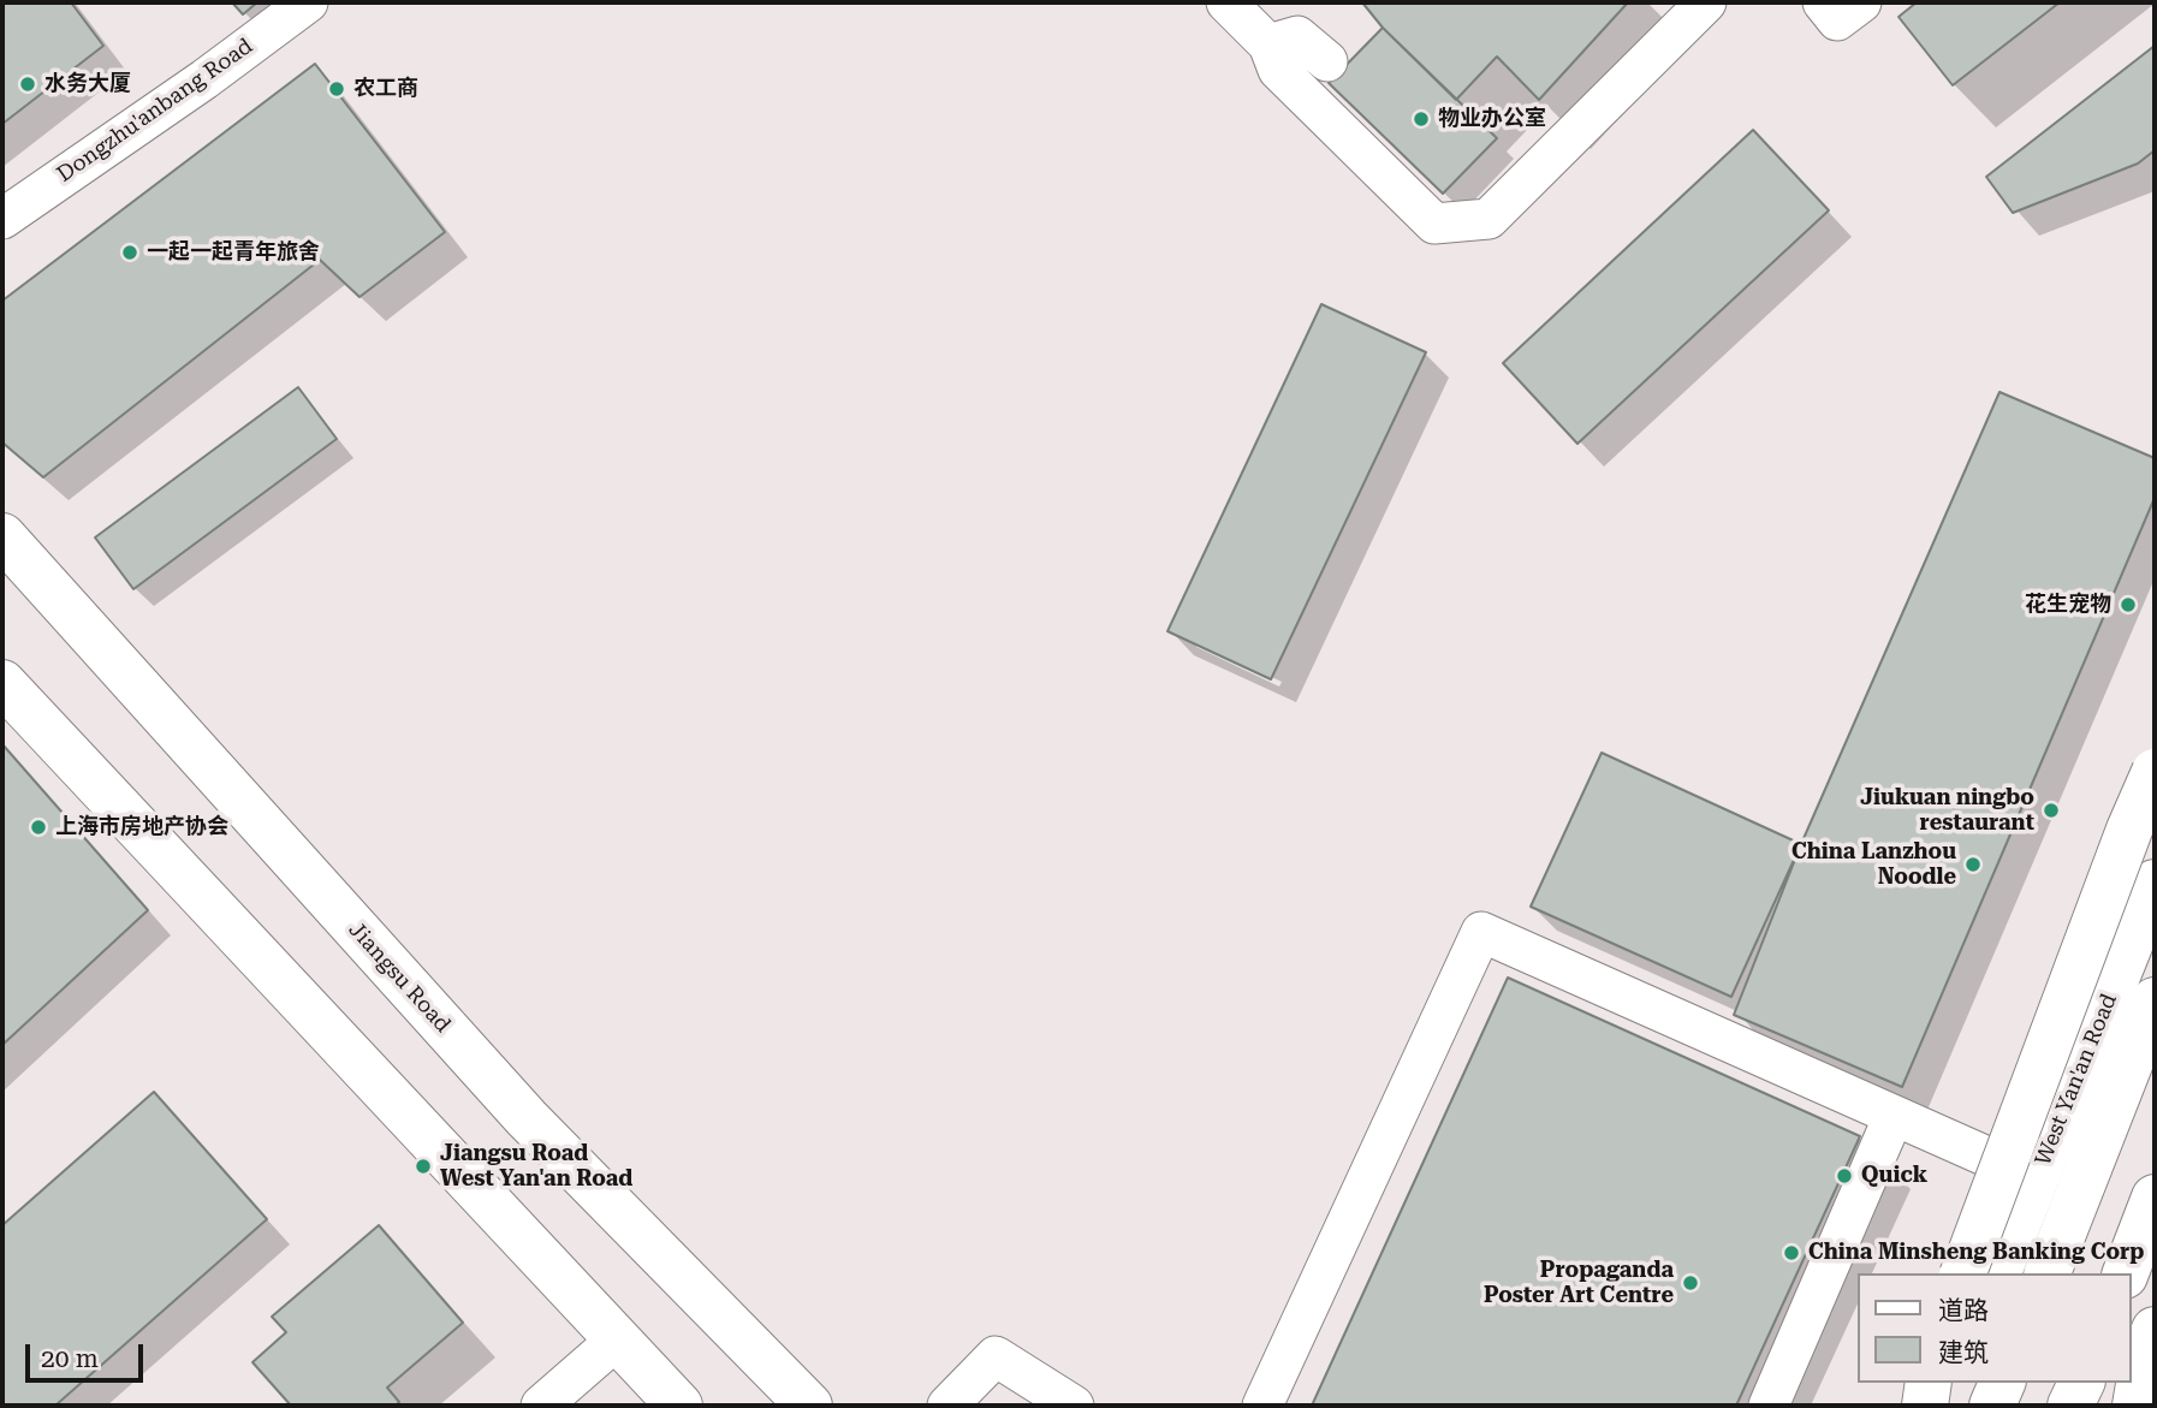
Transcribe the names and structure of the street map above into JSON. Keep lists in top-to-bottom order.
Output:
{
  "streets": {
    "main road": ["Jiangsu Road", "West Yan'an Road"],
    "street": ["Dongzhu'anbang Road"]
  },
  "places": [
    "水务大厦",
    "农工商",
    "物业办公室",
    "一起一起青年旅舍",
    "花生宠物",
    "Jiukuan ningbo restaurant",
    "上海市房地产协会",
    "China Lanzhou Noodle",
    "Jiangsu Road West Yan'an Road",
    "Quick",
    "China Minsheng Banking Corp",
    "Propaganda Poster Art Centre"
  ],
  "legend": ["道路", "建筑"],
  "scale_bar": "20 m"
}
